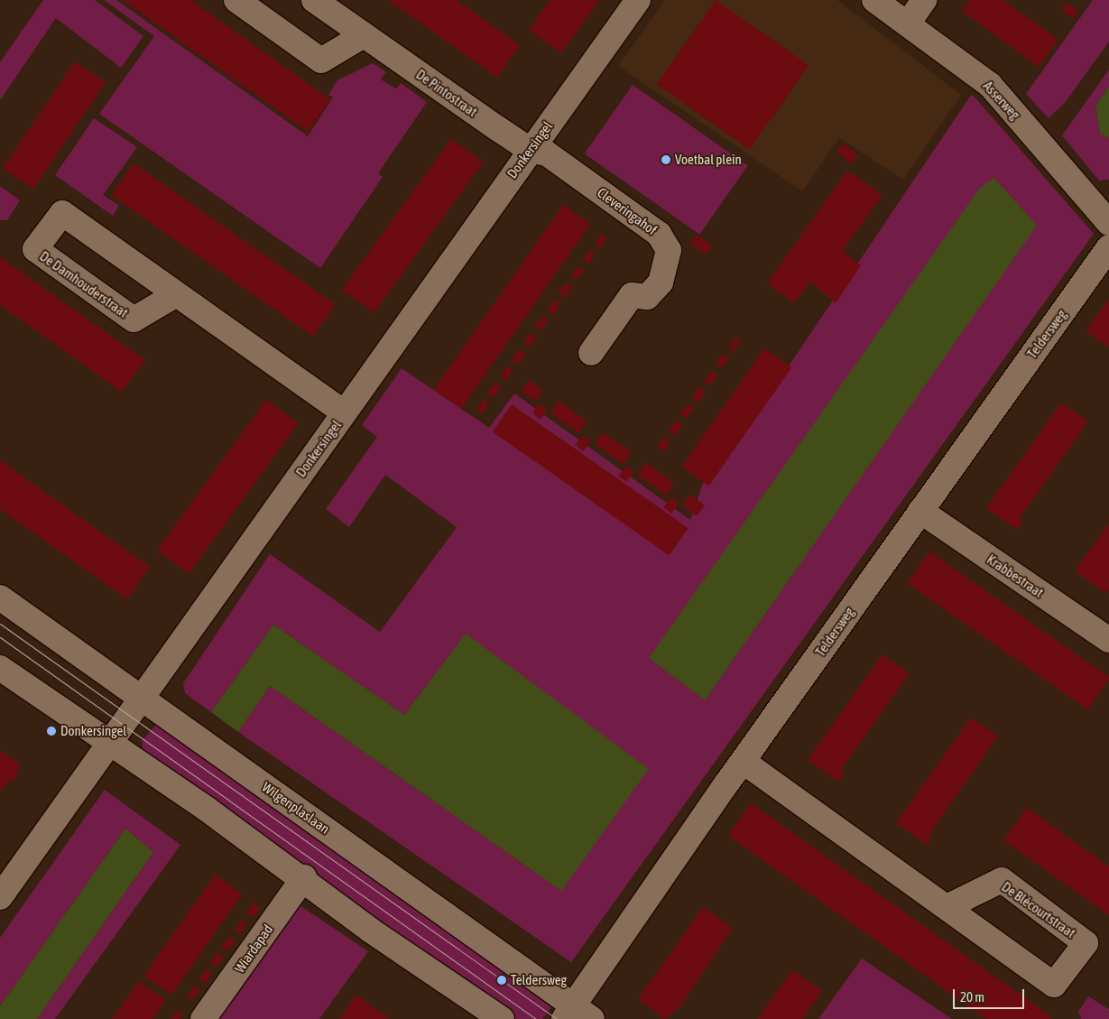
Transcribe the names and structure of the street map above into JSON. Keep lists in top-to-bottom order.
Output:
{
  "streets": {
    "street": [
      "De Pintostraat",
      "Asserweg",
      "Donkersingel",
      "Cleveringahof",
      "De Damhouderstraat",
      "Teldersweg",
      "Krabbestraat",
      "Wilgenplaslaan",
      "De Blécourtstraat",
      "Wiardapad"
    ]
  },
  "crossings": [
    ["De Pintostraat", "Donkersingel"],
    ["De Pintostraat", "Cleveringahof"],
    ["Donkersingel", "Cleveringahof"],
    ["Donkersingel", "De Damhouderstraat"],
    ["Donkersingel", "Wilgenplaslaan"],
    ["Teldersweg", "Krabbestraat"],
    ["Teldersweg", "Wilgenplaslaan"],
    ["Teldersweg", "De Blécourtstraat"]
  ],
  "places": ["Voetbal plein", "Donkersingel", "Teldersweg"],
  "scale_bar": "20 m"
}
